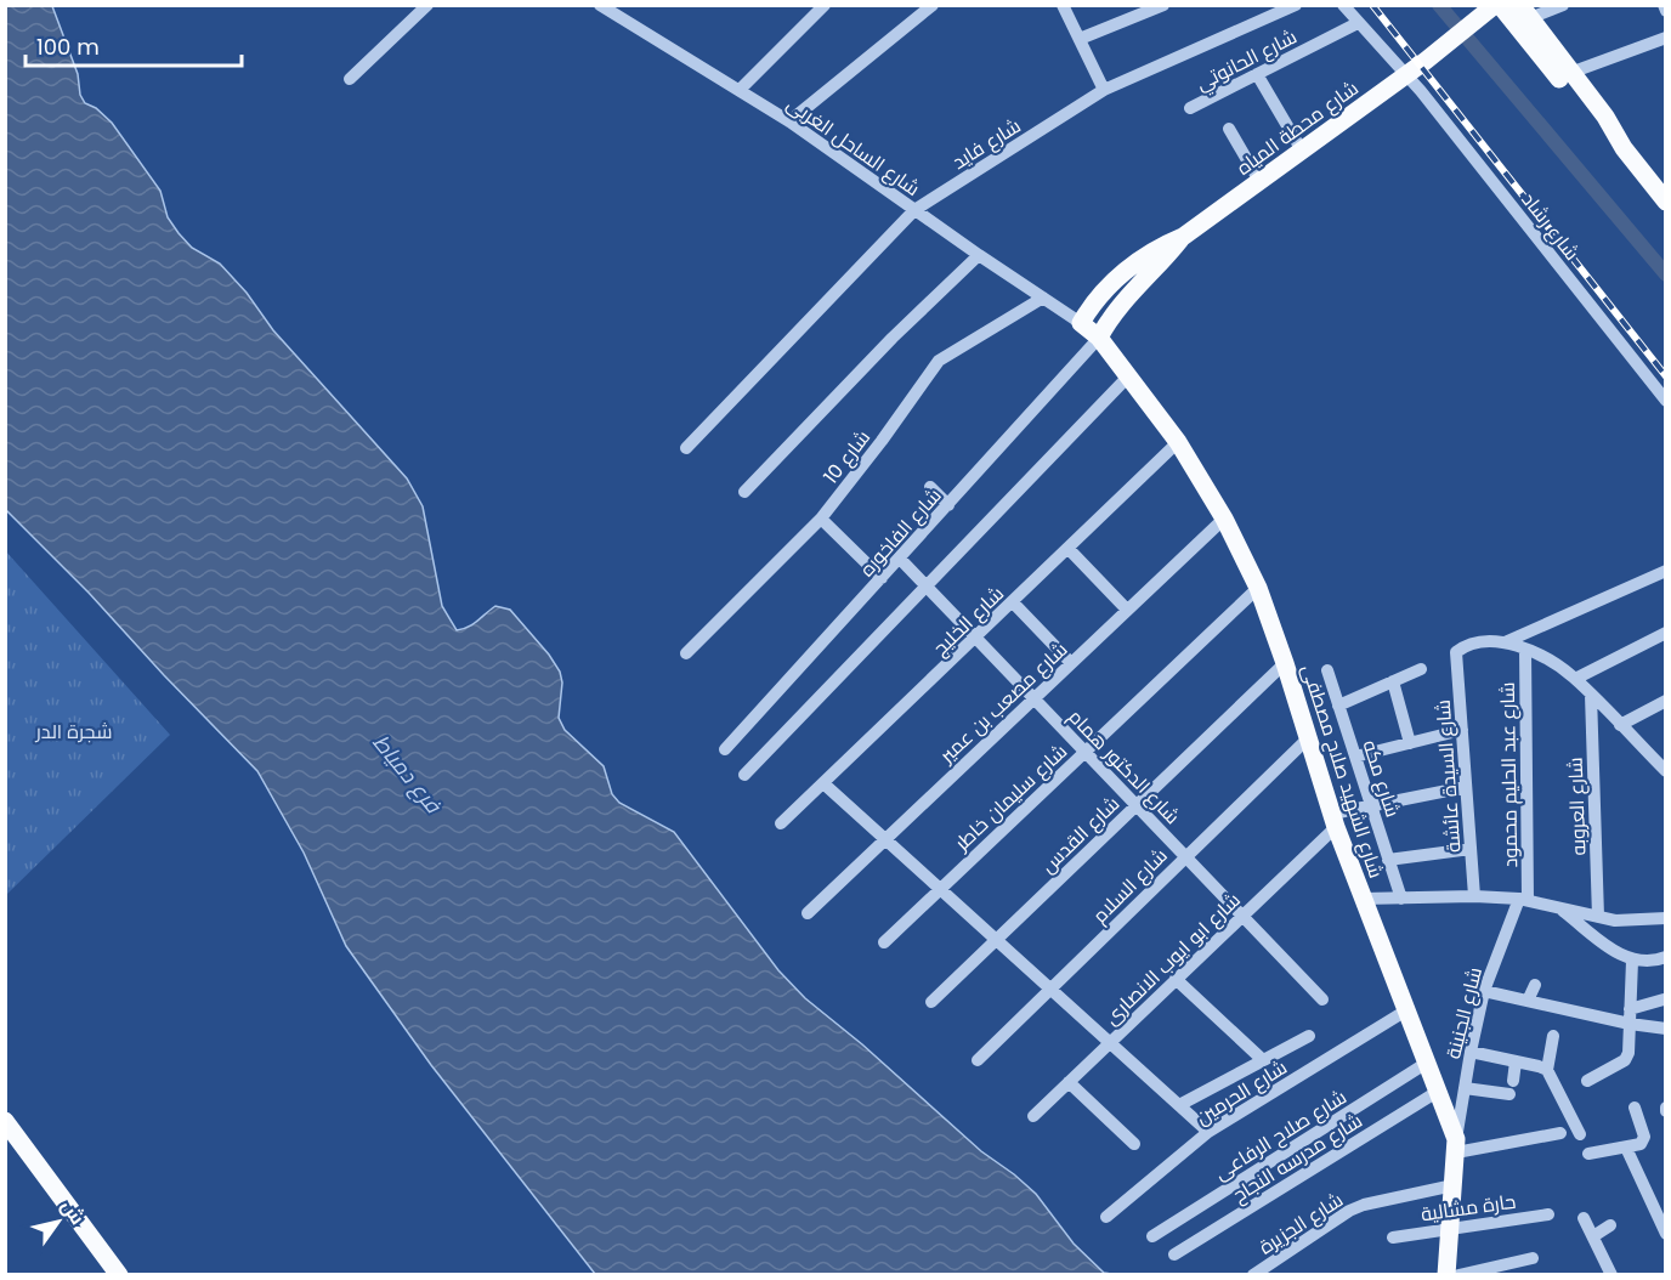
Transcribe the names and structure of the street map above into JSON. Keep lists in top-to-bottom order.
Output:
{
  "streets": {
    "main road": ["شارع محطة المياه", "شارع الشهيد صلاح مصطفى"],
    "street": [
      "شارع الحانوتي",
      "شارع فايد",
      "شارع الساحل الغربى",
      "شارع رشاد",
      "شارع 10",
      "شارع الفاخوره",
      "شارع الخليج",
      "شارع مصعب بن عمير",
      "شارع الدكتور همام",
      "شارع عبد الحليم محمود",
      "شارع السيدة عائشة",
      "شارع مكه",
      "شارع سليمان خاطر",
      "شارع العروبه",
      "شارع القدس",
      "شارع السلام",
      "شارع ابو ايوب الانصارى",
      "شارع الجنينة",
      "شارع الحرمين",
      "شارع صلاح الرفاعى",
      "شارع مدرسه النجاح",
      "حارة مشالية",
      "شارع الجزيرة"
    ]
  },
  "crossings": [
    ["شارع الحانوتي", "شارع رشاد"],
    ["شارع محطة المياه", "شارع رشاد"],
    ["شارع فايد", "شارع الساحل الغربى"],
    ["شارع الساحل الغربى", "شارع 10"],
    ["شارع الساحل الغربى", "شارع الشهيد صلاح مصطفى"],
    ["شارع الفاخوره", "شارع الدكتور همام"],
    ["شارع الفاخوره", "شارع الشهيد صلاح مصطفى"],
    ["شارع الخليج", "شارع الدكتور همام"],
    ["شارع الخليج", "شارع الشهيد صلاح مصطفى"],
    ["شارع مصعب بن عمير", "شارع الدكتور همام"],
    ["شارع مصعب بن عمير", "شارع الشهيد صلاح مصطفى"],
    ["شارع الدكتور همام", "شارع سليمان خاطر"],
    ["شارع الدكتور همام", "شارع القدس"],
    ["شارع الدكتور همام", "شارع السلام"],
    ["شارع الدكتور همام", "شارع ابو ايوب الانصارى"],
    ["شارع الشهيد صلاح مصطفى", "شارع سليمان خاطر"],
    ["شارع الشهيد صلاح مصطفى", "شارع القدس"],
    ["شارع الشهيد صلاح مصطفى", "شارع السلام"],
    ["شارع الشهيد صلاح مصطفى", "شارع ابو ايوب الانصارى"],
    ["شارع الشهيد صلاح مصطفى", "شارع الجنينة"],
    ["شارع الشهيد صلاح مصطفى", "شارع الحرمين"],
    ["شارع الشهيد صلاح مصطفى", "شارع صلاح الرفاعى"],
    ["شارع الشهيد صلاح مصطفى", "شارع مدرسه النجاح"],
    ["شارع الشهيد صلاح مصطفى", "حارة مشالية"],
    ["شارع الشهيد صلاح مصطفى", "شارع الجزيرة"],
    ["شارع عبد الحليم محمود", "شارع الجنينة"]
  ],
  "water": ["فرع دمياط"],
  "parks": ["شجرة الدر"],
  "scale_bar": "100 m",
  "north": "top right"
}
